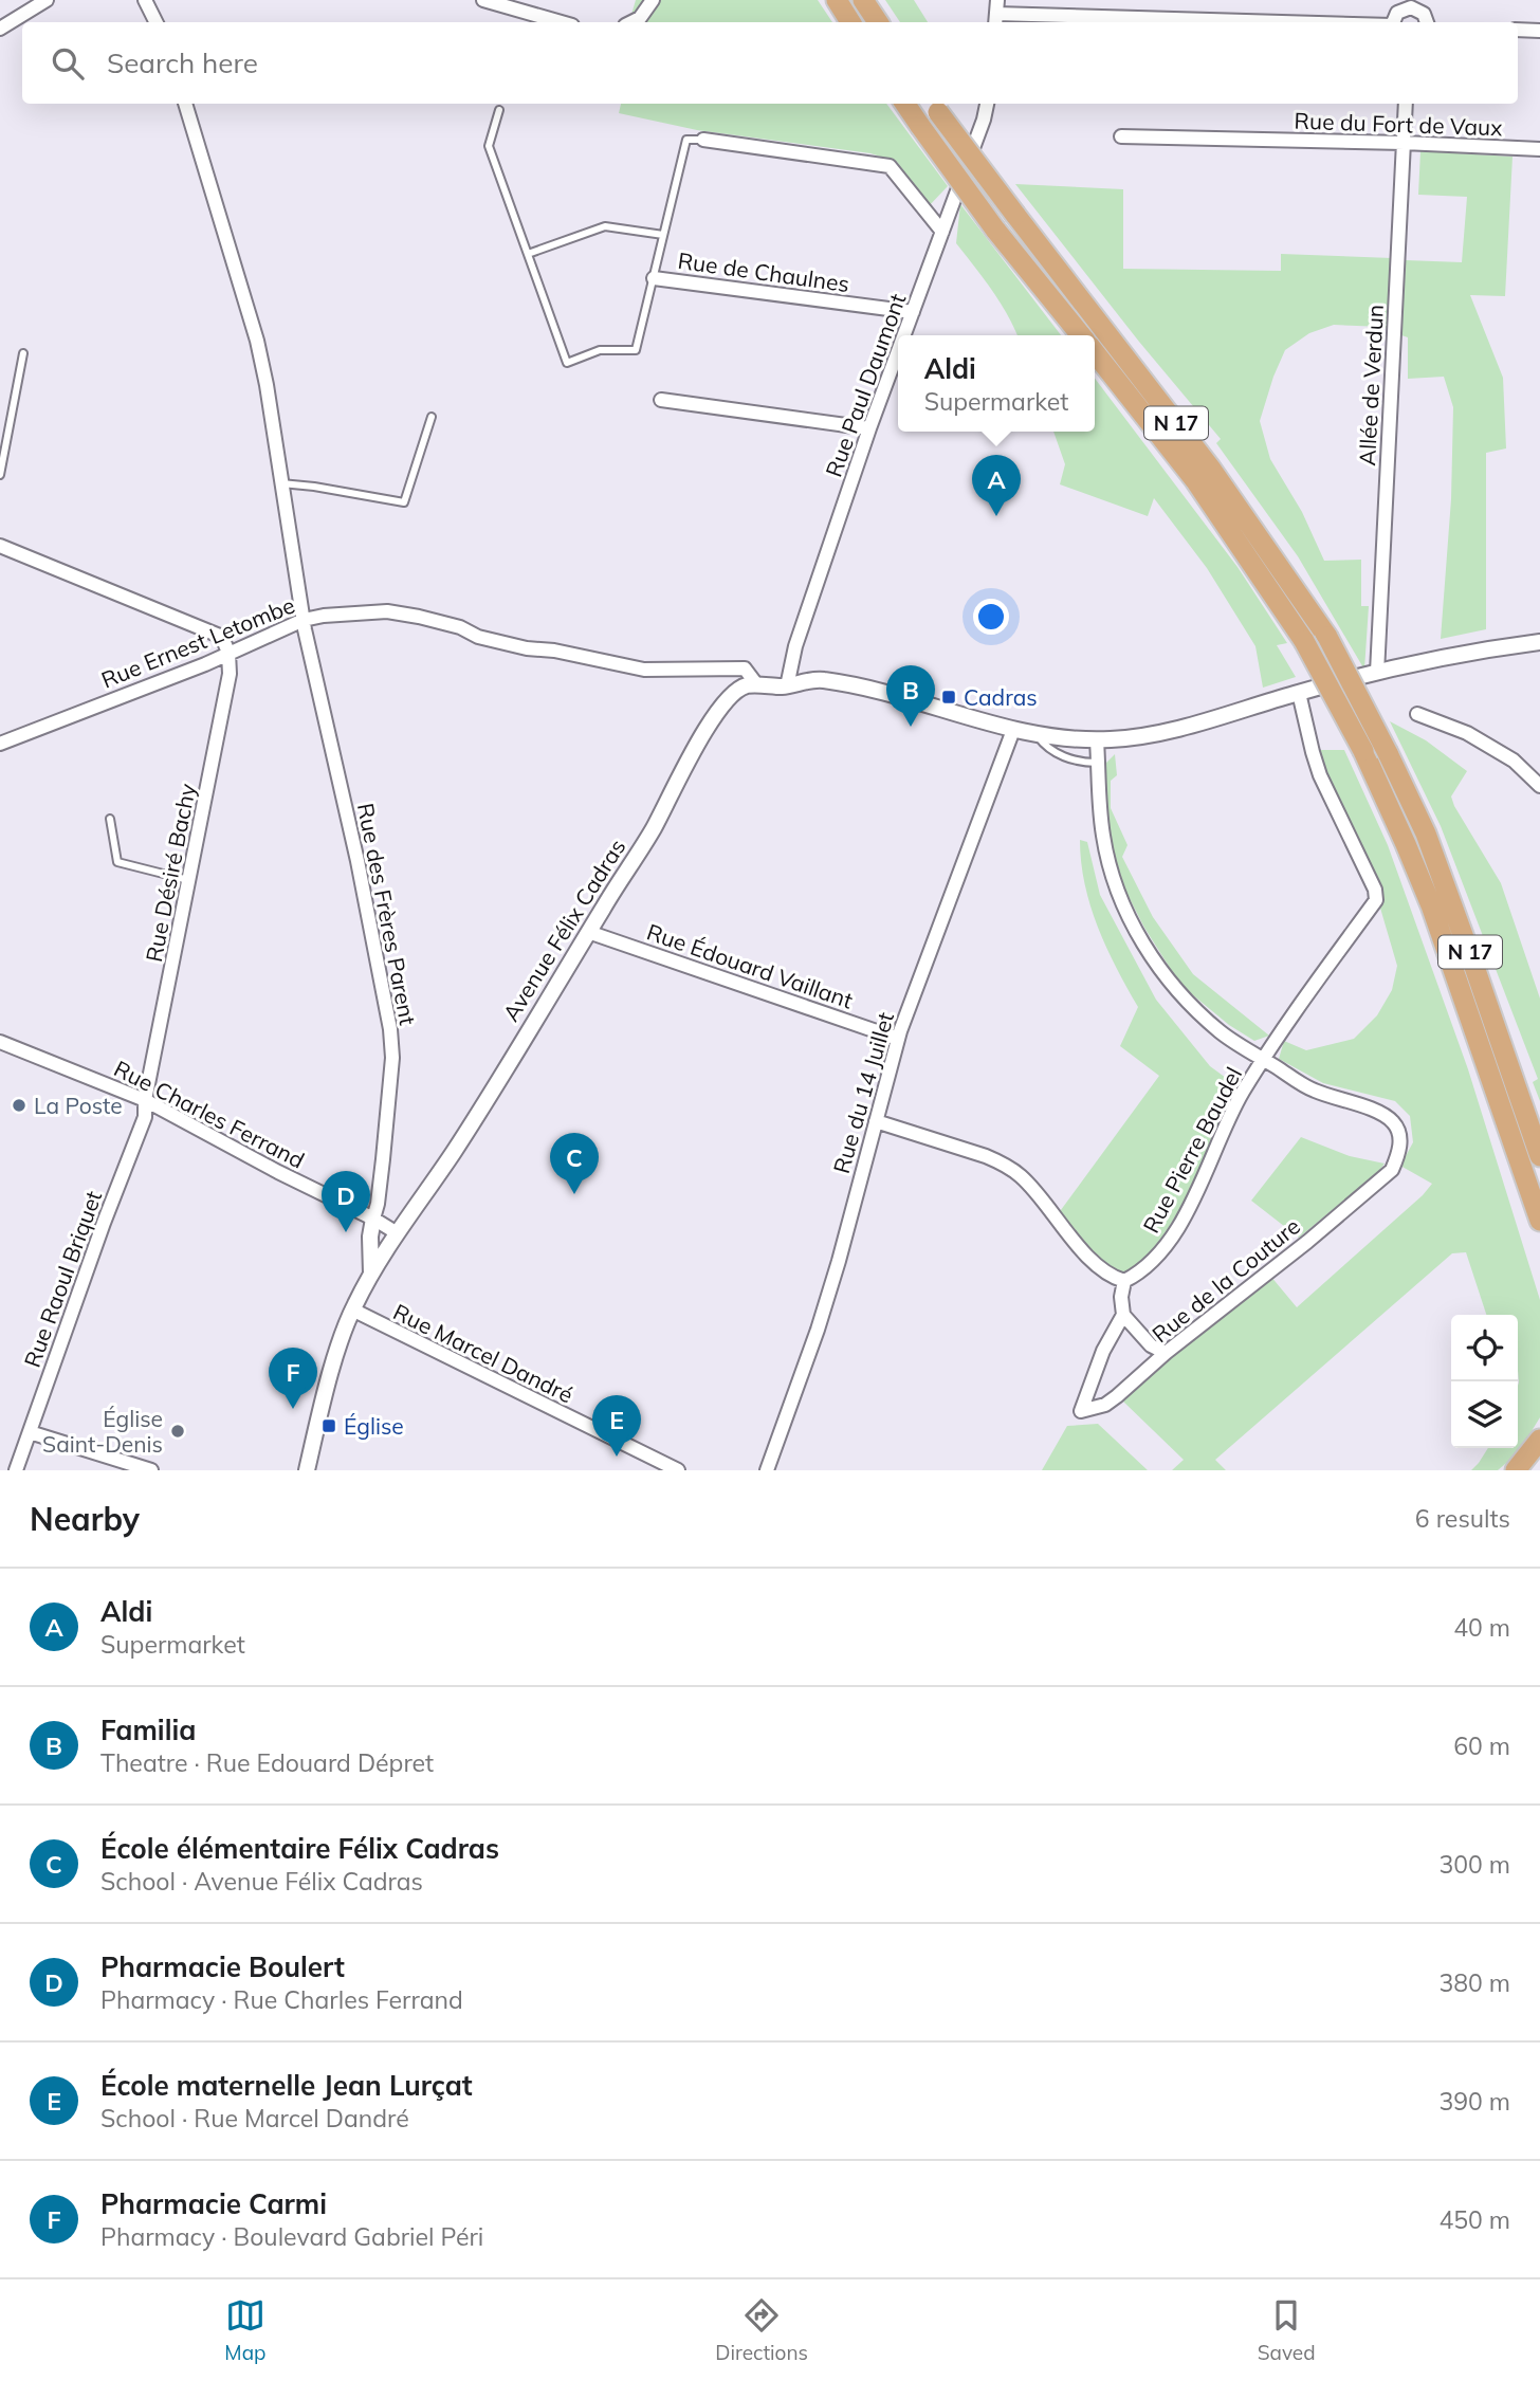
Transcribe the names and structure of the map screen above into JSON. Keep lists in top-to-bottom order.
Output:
{
  "streets": {
    "highway": ["N 17"],
    "street": [
      "Rue du Fort de Vaux",
      "Rue de Chaulnes",
      "Rue Paul Daumont",
      "Allée de Verdun",
      "Rue Ernest Letombe",
      "Rue Désiré Bachy",
      "Rue des Frères Parent",
      "Avenue Félix Cadras",
      "Rue Édouard Vaillant",
      "Rue du 14 Juillet",
      "Rue Charles Ferrand",
      "Rue Pierre Baudel",
      "Rue Raoul Briquet",
      "Rue de la Couture",
      "Rue Marcel Dandré"
    ]
  },
  "crossings": [
    ["Rue du Fort de Vaux", "Allée de Verdun"],
    ["Rue de Chaulnes", "Rue Paul Daumont"],
    ["Rue Paul Daumont", "Avenue Félix Cadras"],
    ["Allée de Verdun", "Avenue Félix Cadras"],
    ["Rue Ernest Letombe", "Rue Désiré Bachy"],
    ["Rue Ernest Letombe", "Rue des Frères Parent"],
    ["Rue Ernest Letombe", "Avenue Félix Cadras"],
    ["Rue Désiré Bachy", "Rue Charles Ferrand"],
    ["Rue Désiré Bachy", "Rue Raoul Briquet"],
    ["Rue des Frères Parent", "Rue Charles Ferrand"],
    ["Avenue Félix Cadras", "Rue Édouard Vaillant"],
    ["Avenue Félix Cadras", "Rue du 14 Juillet"],
    ["Avenue Félix Cadras", "Rue Charles Ferrand"],
    ["Avenue Félix Cadras", "Rue Pierre Baudel"],
    ["Avenue Félix Cadras", "Rue Marcel Dandré"],
    ["Rue Édouard Vaillant", "Rue du 14 Juillet"],
    ["Rue Charles Ferrand", "Rue Raoul Briquet"],
    ["Rue Pierre Baudel", "Rue de la Couture"]
  ],
  "places": {
    "transit": ["Cadras", "Église"],
    "other": ["La Poste", "Église Saint-Denis"]
  },
  "page": {
    "search": "Search here",
    "popup": ["Aldi", "Supermarket"],
    "pins": [
      "A",
      "B",
      "C",
      "D",
      "F",
      "E"
    ],
    "heading": ["Nearby", "6 results"],
    "list": [
      {
        "mark": "A",
        "name": "Aldi",
        "note": "Supermarket",
        "value": "40 m"
      },
      {
        "mark": "B",
        "name": "Familia",
        "note": "Theatre · Rue Edouard Dépret",
        "value": "60 m"
      },
      {
        "mark": "C",
        "name": "École élémentaire Félix Cadras",
        "note": "School · Avenue Félix Cadras",
        "value": "300 m"
      },
      {
        "mark": "D",
        "name": "Pharmacie Boulert",
        "note": "Pharmacy · Rue Charles Ferrand",
        "value": "380 m"
      },
      {
        "mark": "E",
        "name": "École maternelle Jean Lurçat",
        "note": "School · Rue Marcel Dandré",
        "value": "390 m"
      },
      {
        "mark": "F",
        "name": "Pharmacie Carmi",
        "note": "Pharmacy · Boulevard Gabriel Péri",
        "value": "450 m"
      }
    ],
    "nav": ["Map", "Directions", "Saved"]
  }
}
